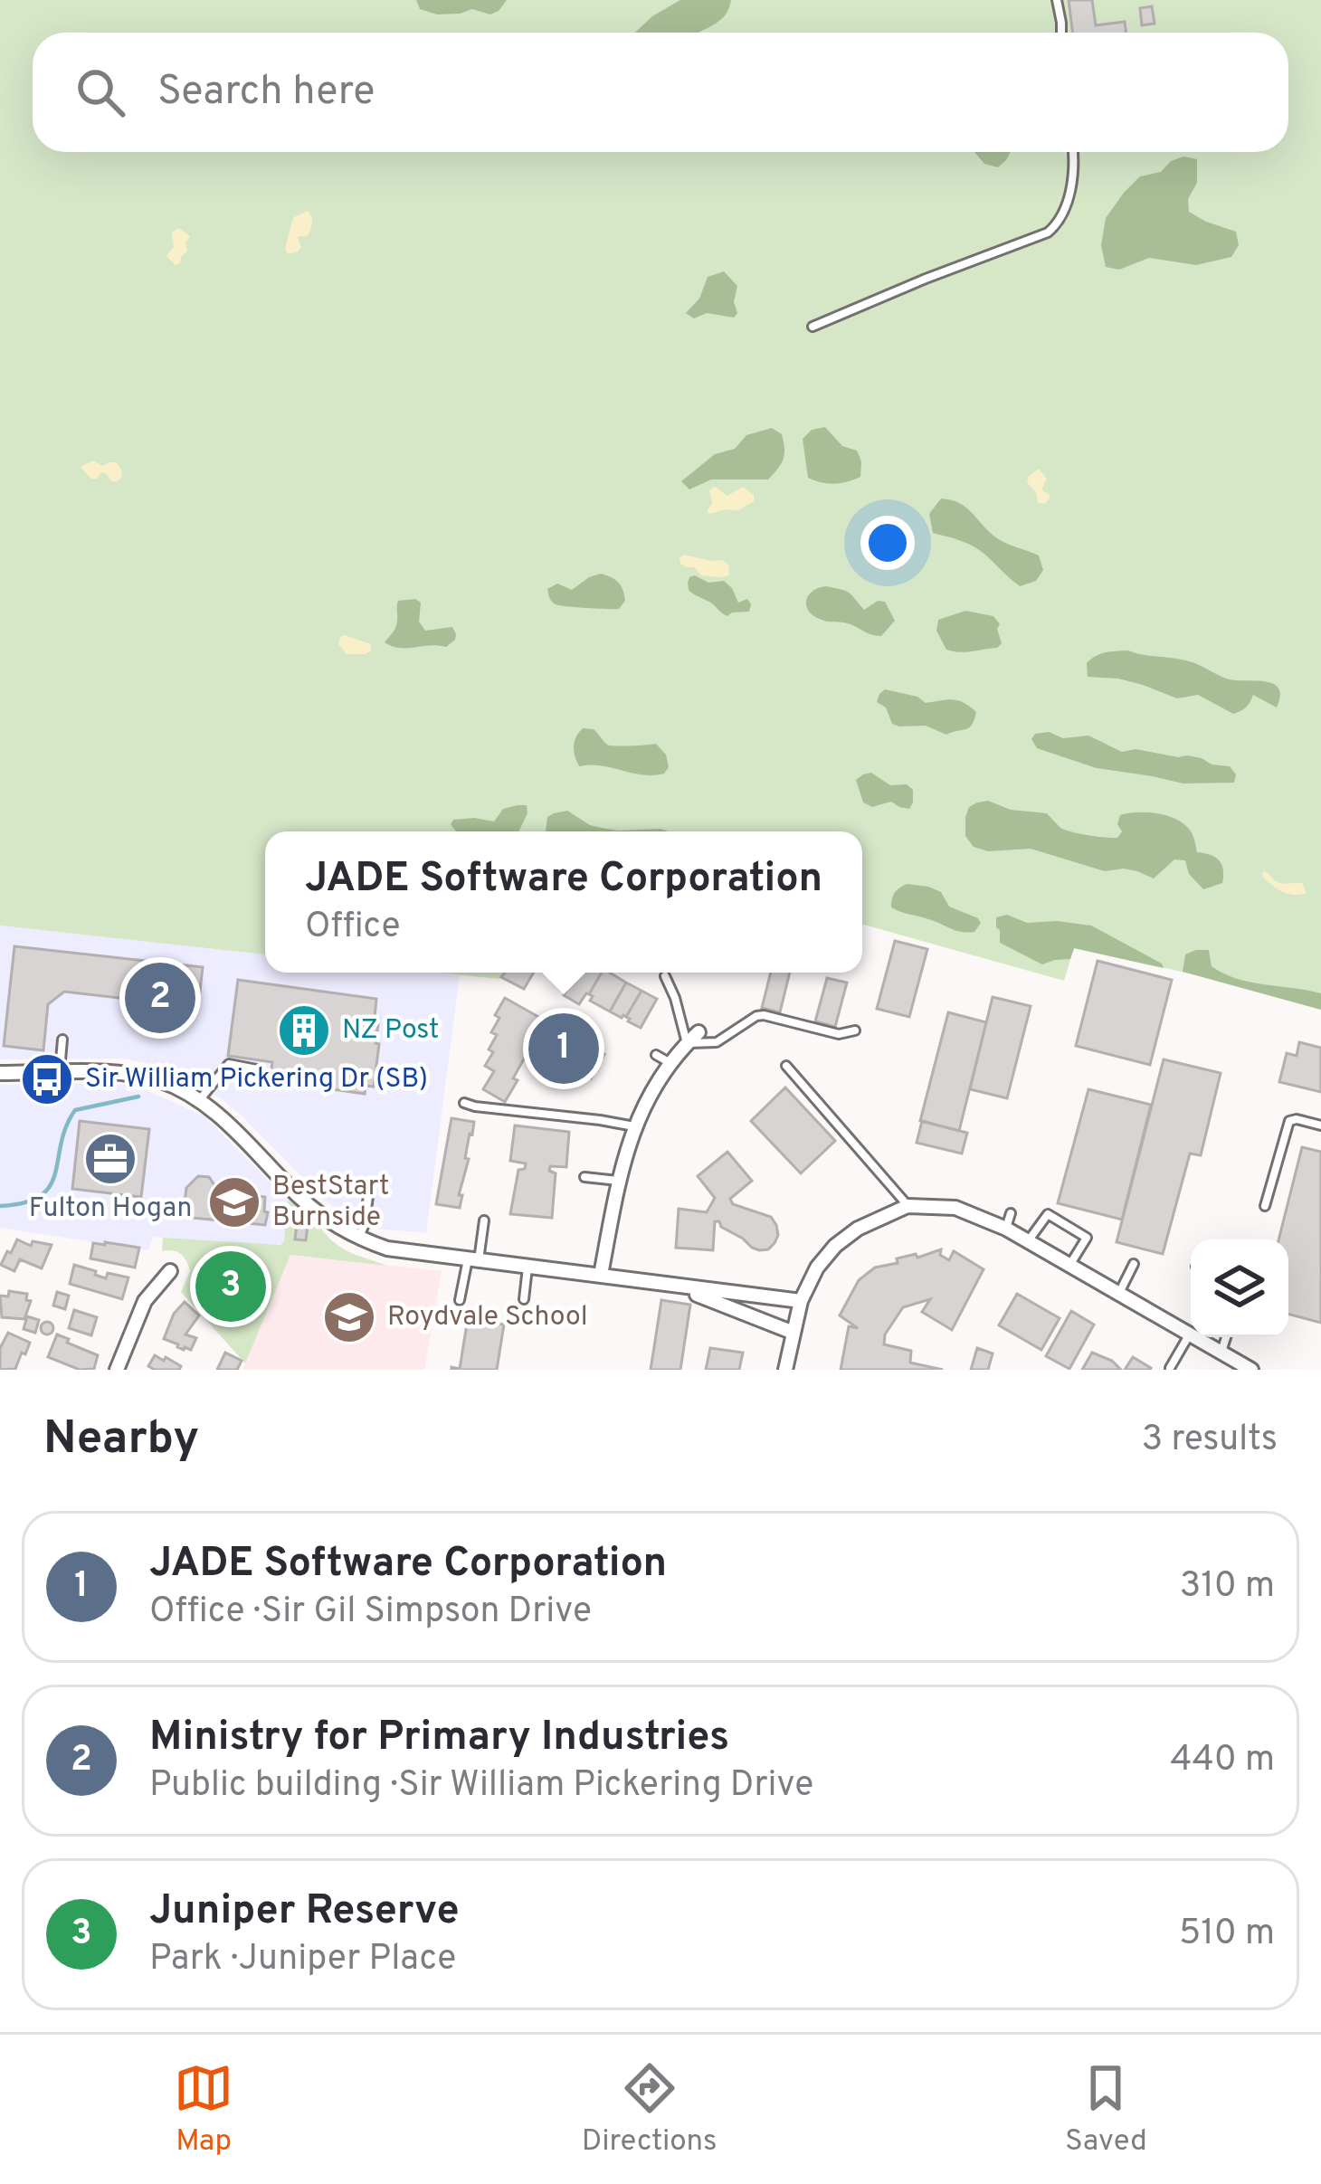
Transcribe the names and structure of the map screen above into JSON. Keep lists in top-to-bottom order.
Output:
{
  "places": {
    "building": ["NZ Post"],
    "bus stop": ["Sir William Pickering Dr (SB)"],
    "office": ["Fulton Hogan"],
    "school or university": ["BestStart Burnside", "Roydvale School"]
  },
  "page": {
    "search": "Search here",
    "popup": ["JADE Software Corporation", "Office"],
    "pins": ["2", "1", "3"],
    "heading": ["Nearby", "3 results"],
    "list": [
      {
        "mark": "1",
        "name": "JADE Software Corporation",
        "note": "Office · Sir Gil Simpson Drive",
        "value": "310 m"
      },
      {
        "mark": "2",
        "name": "Ministry for Primary Industries",
        "note": "Public building · Sir William Pickering Drive",
        "value": "440 m"
      },
      {
        "mark": "3",
        "name": "Juniper Reserve",
        "note": "Park · Juniper Place",
        "value": "510 m"
      }
    ],
    "nav": ["Map", "Directions", "Saved"]
  }
}
